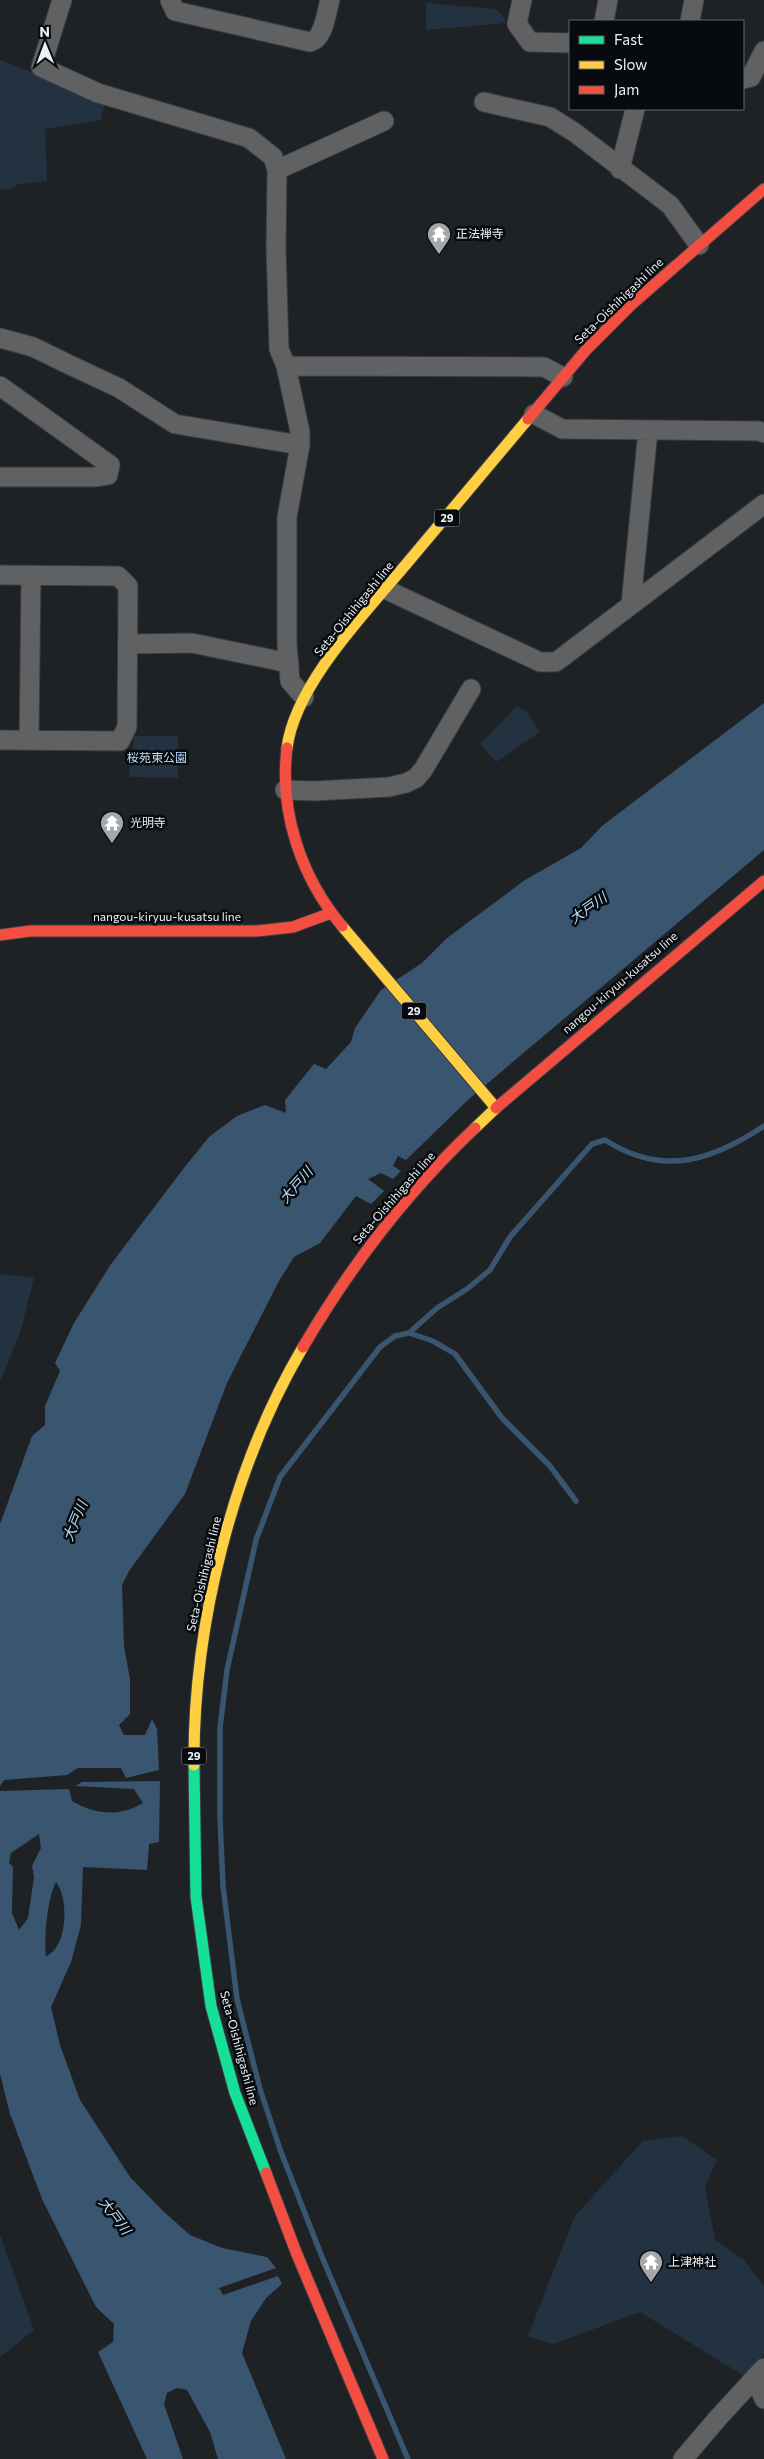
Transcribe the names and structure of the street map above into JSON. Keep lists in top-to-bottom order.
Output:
{
  "streets": {
    "main road": ["Seta-Oishihigashi line", "29", "nangou-kiryuu-kusatsu line"]
  },
  "crossings": [
    ["Seta-Oishihigashi line", "nangou-kiryuu-kusatsu line"]
  ],
  "water": ["大戸川"],
  "parks": ["桜苑東公園"],
  "places": {
    "temple": ["正法禅寺", "光明寺", "上津神社"]
  },
  "legend": ["Fast", "Slow", "Jam"],
  "north": "top"
}
